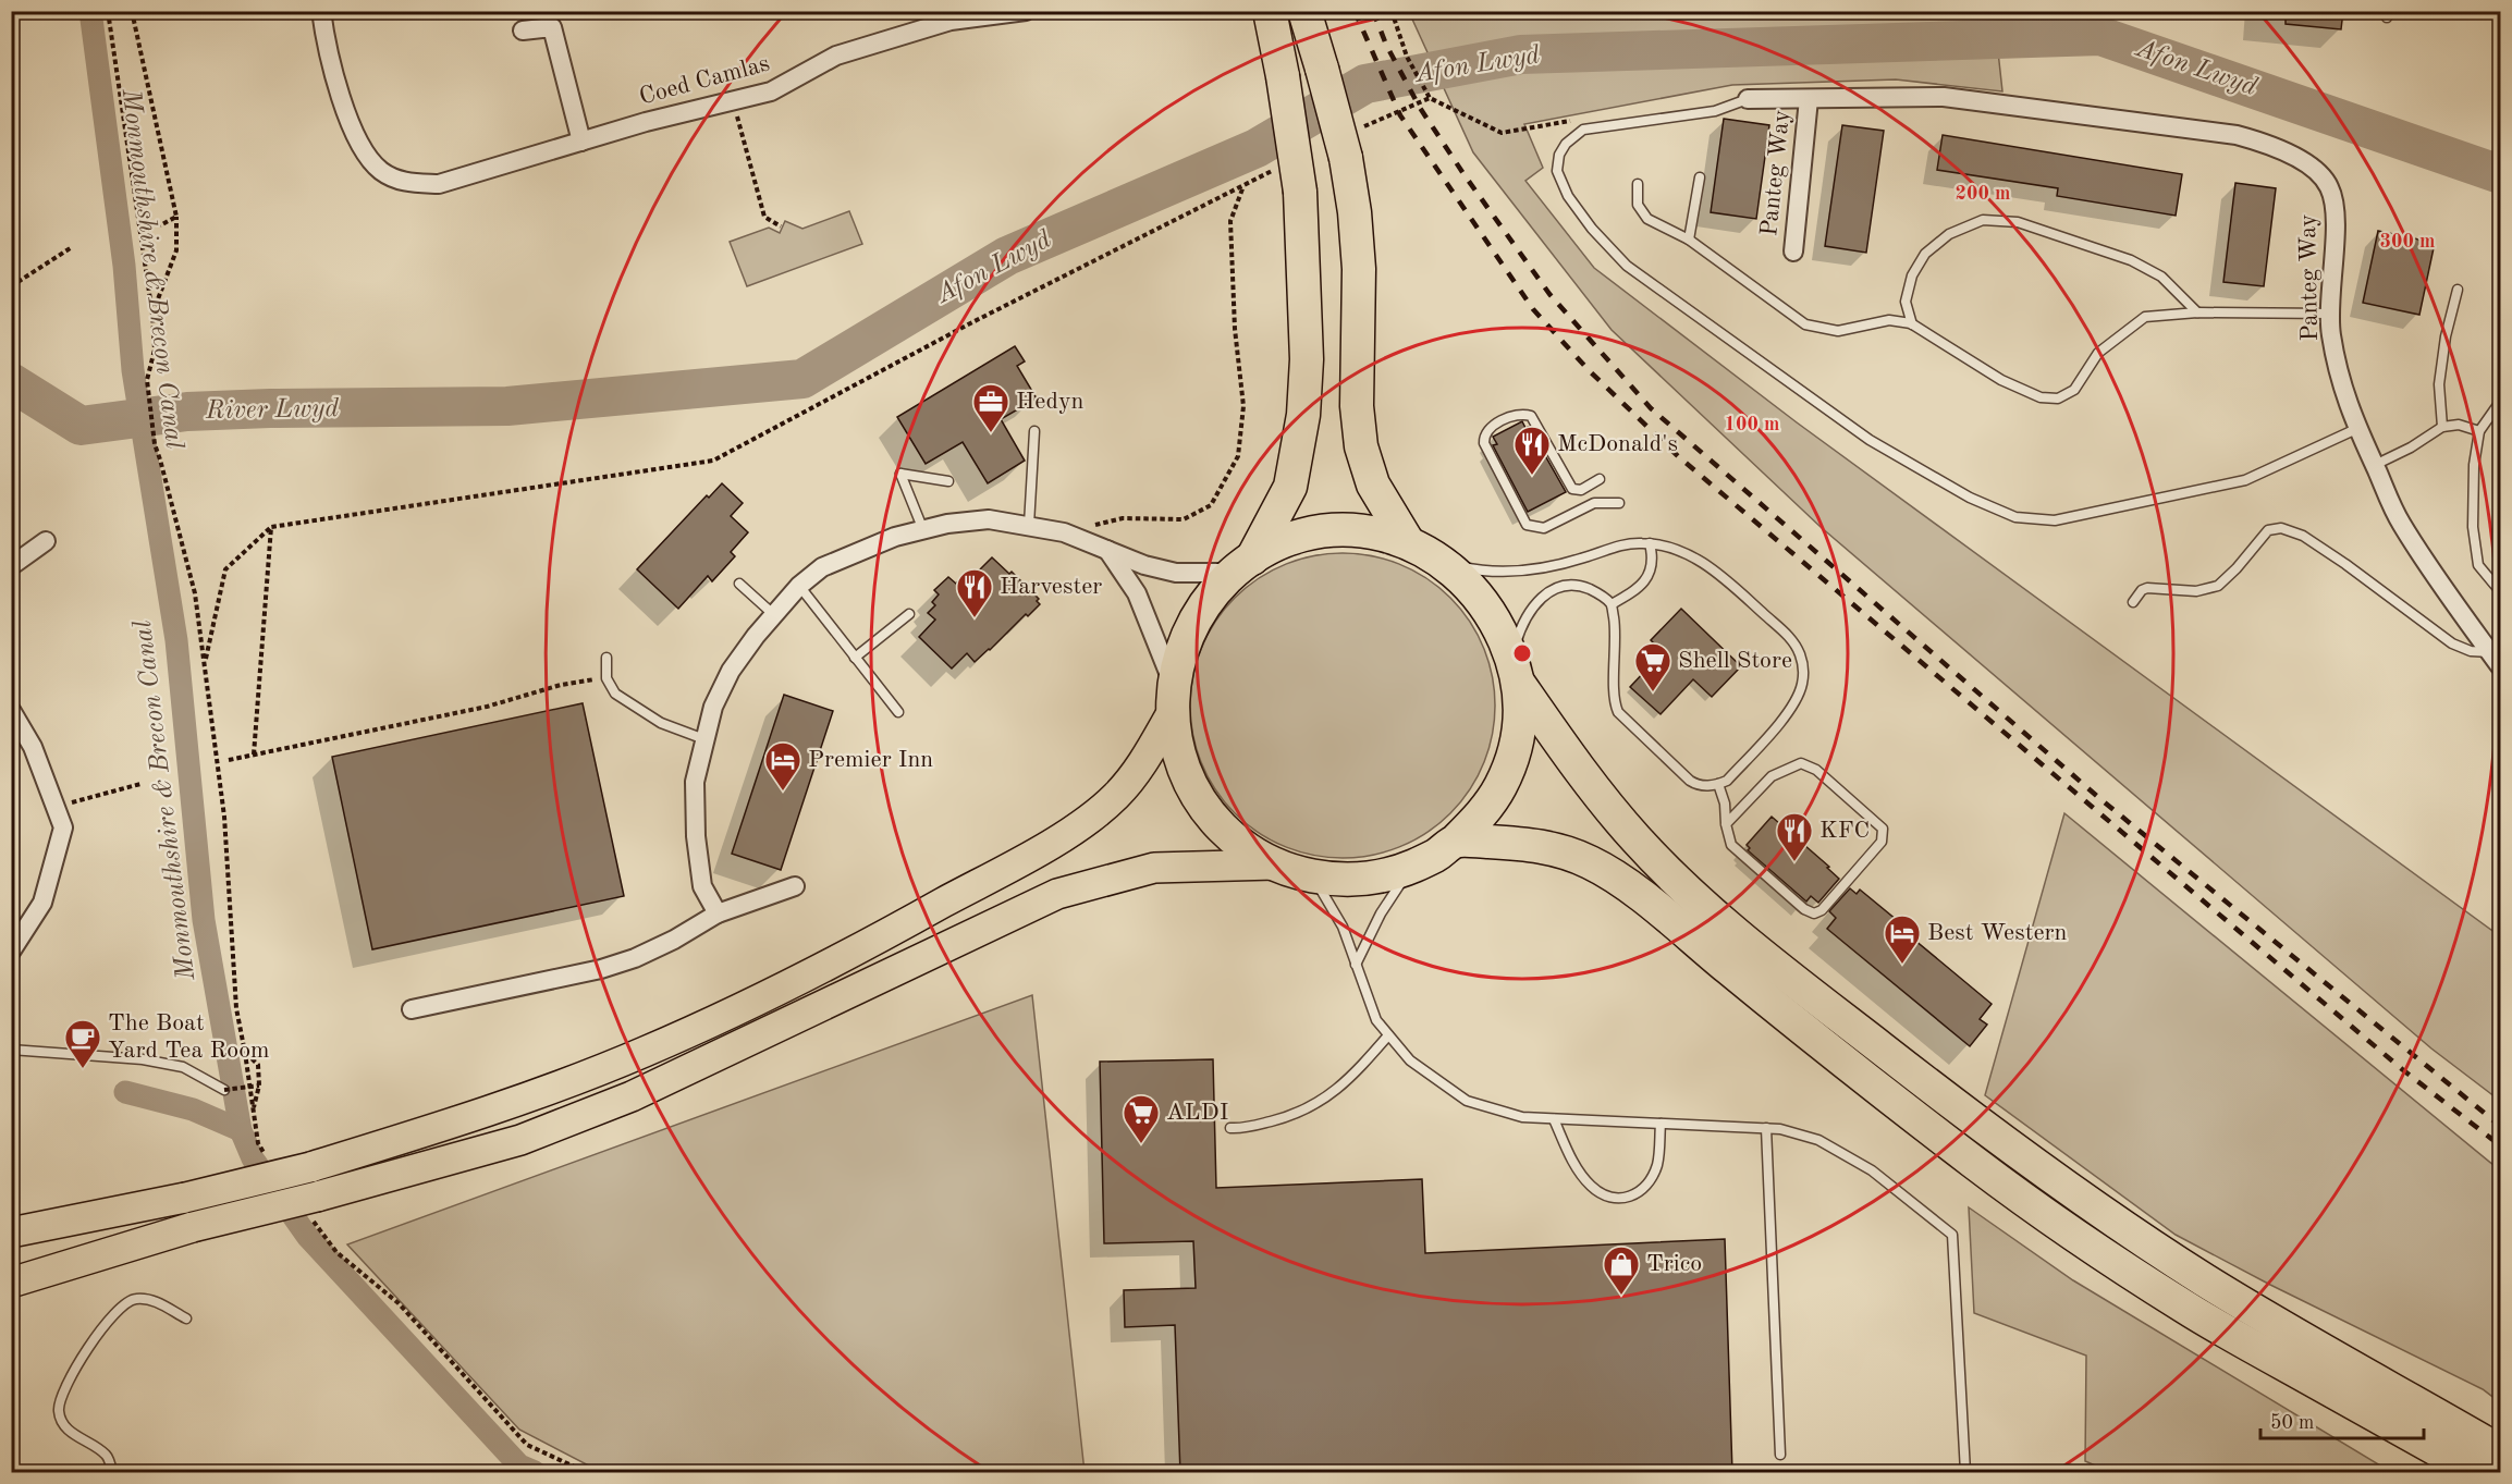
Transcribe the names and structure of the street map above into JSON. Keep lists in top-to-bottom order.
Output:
{
  "streets": {
    "street": ["Coed Camlas", "Panteg Way"]
  },
  "water": ["Afon Lwyd", "Monmouthshire & Brecon Canal", "River Lwyd"],
  "places": {
    "office": ["Hedyn"],
    "restaurant": ["McDonald's", "Harvester", "KFC"],
    "supermarket": ["Shell Store", "ALDI"],
    "hotel": ["Premier Inn", "Best Western"],
    "cafe": ["The Boat Yard Tea Room"],
    "shop": ["Trico"]
  },
  "scale_bar": "50 m",
  "rings": ["200 m", "300 m", "100 m"]
}
